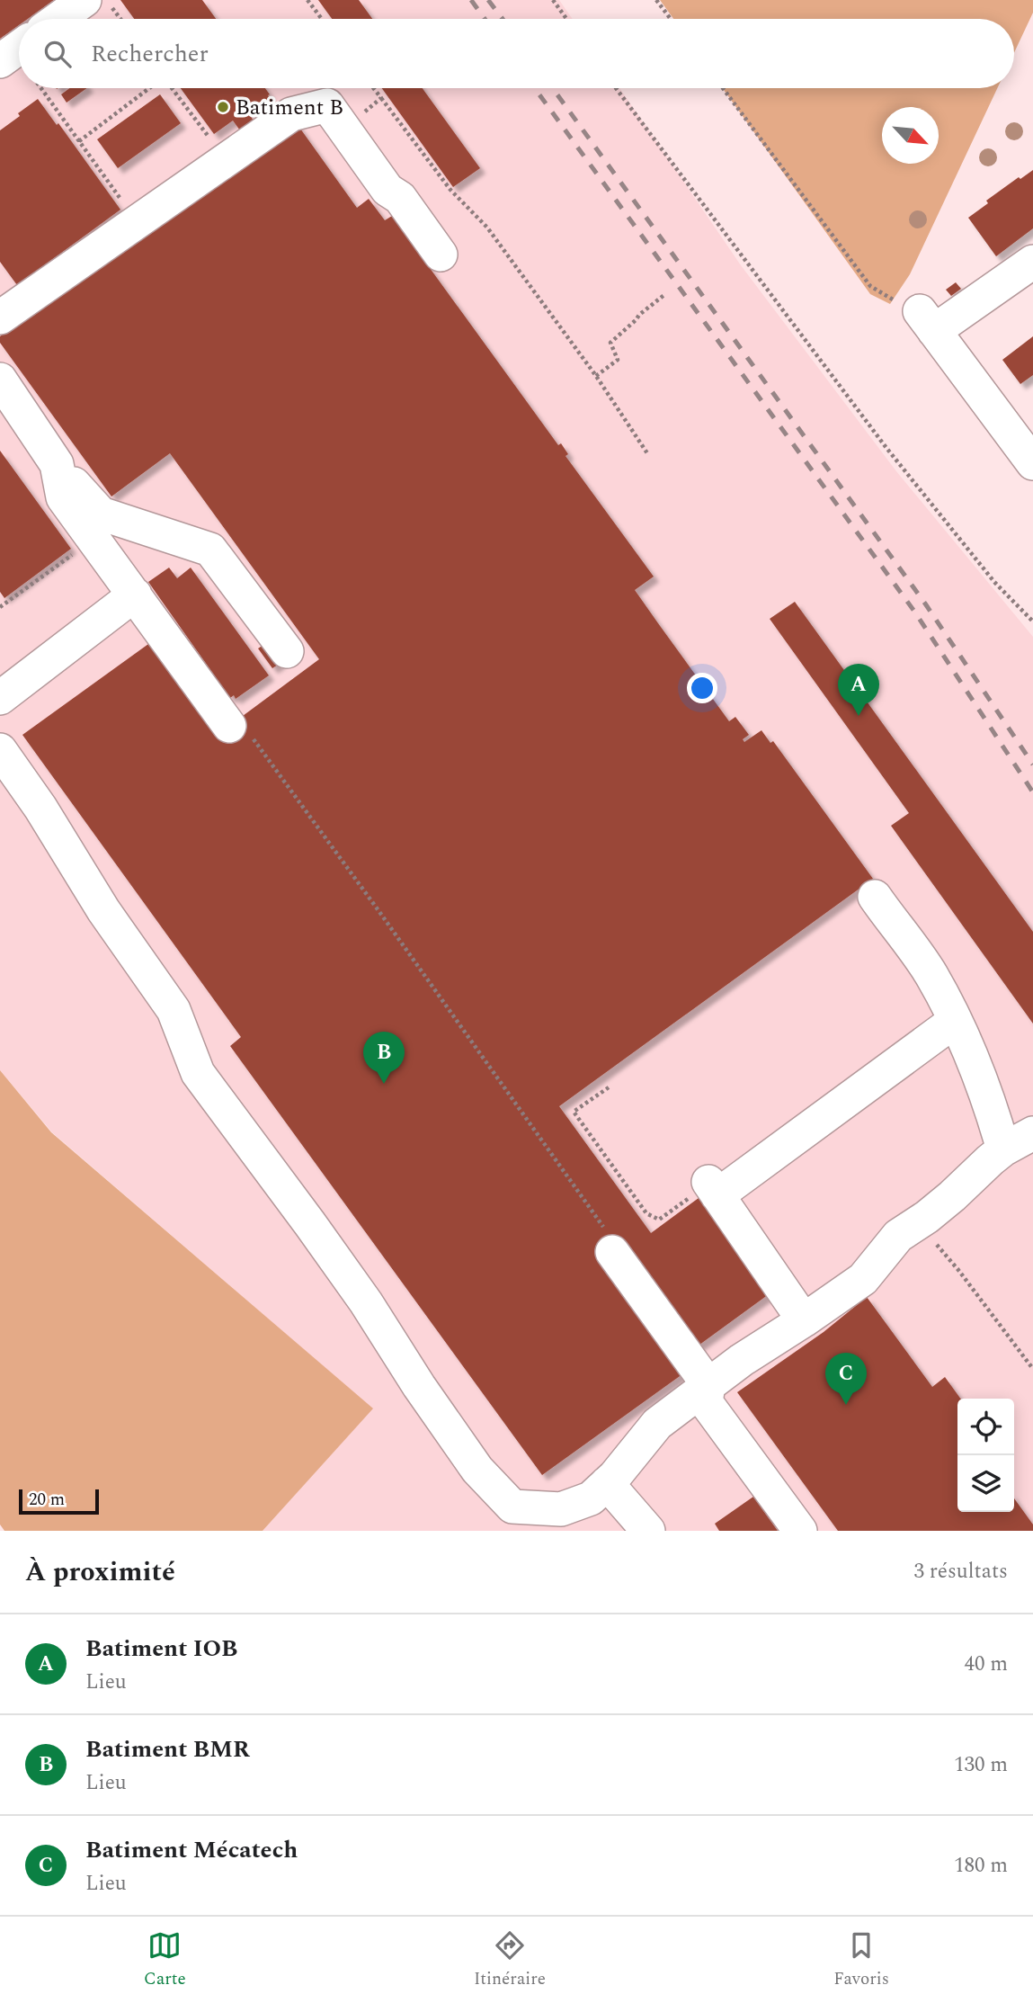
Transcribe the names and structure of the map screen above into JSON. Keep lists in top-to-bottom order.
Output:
{
  "places": ["Batiment B"],
  "scale_bar": "20 m",
  "north": "bottom right",
  "page": {
    "search": "Rechercher",
    "pins": ["A", "B", "C"],
    "scale": "20 m",
    "heading": ["À proximité", "3 résultats"],
    "list": [
      {
        "mark": "A",
        "name": "Batiment IOB",
        "note": "Lieu",
        "value": "40 m"
      },
      {
        "mark": "B",
        "name": "Batiment BMR",
        "note": "Lieu",
        "value": "130 m"
      },
      {
        "mark": "C",
        "name": "Batiment Mécatech",
        "note": "Lieu",
        "value": "180 m"
      }
    ],
    "nav": ["Carte", "Itinéraire", "Favoris"]
  }
}
